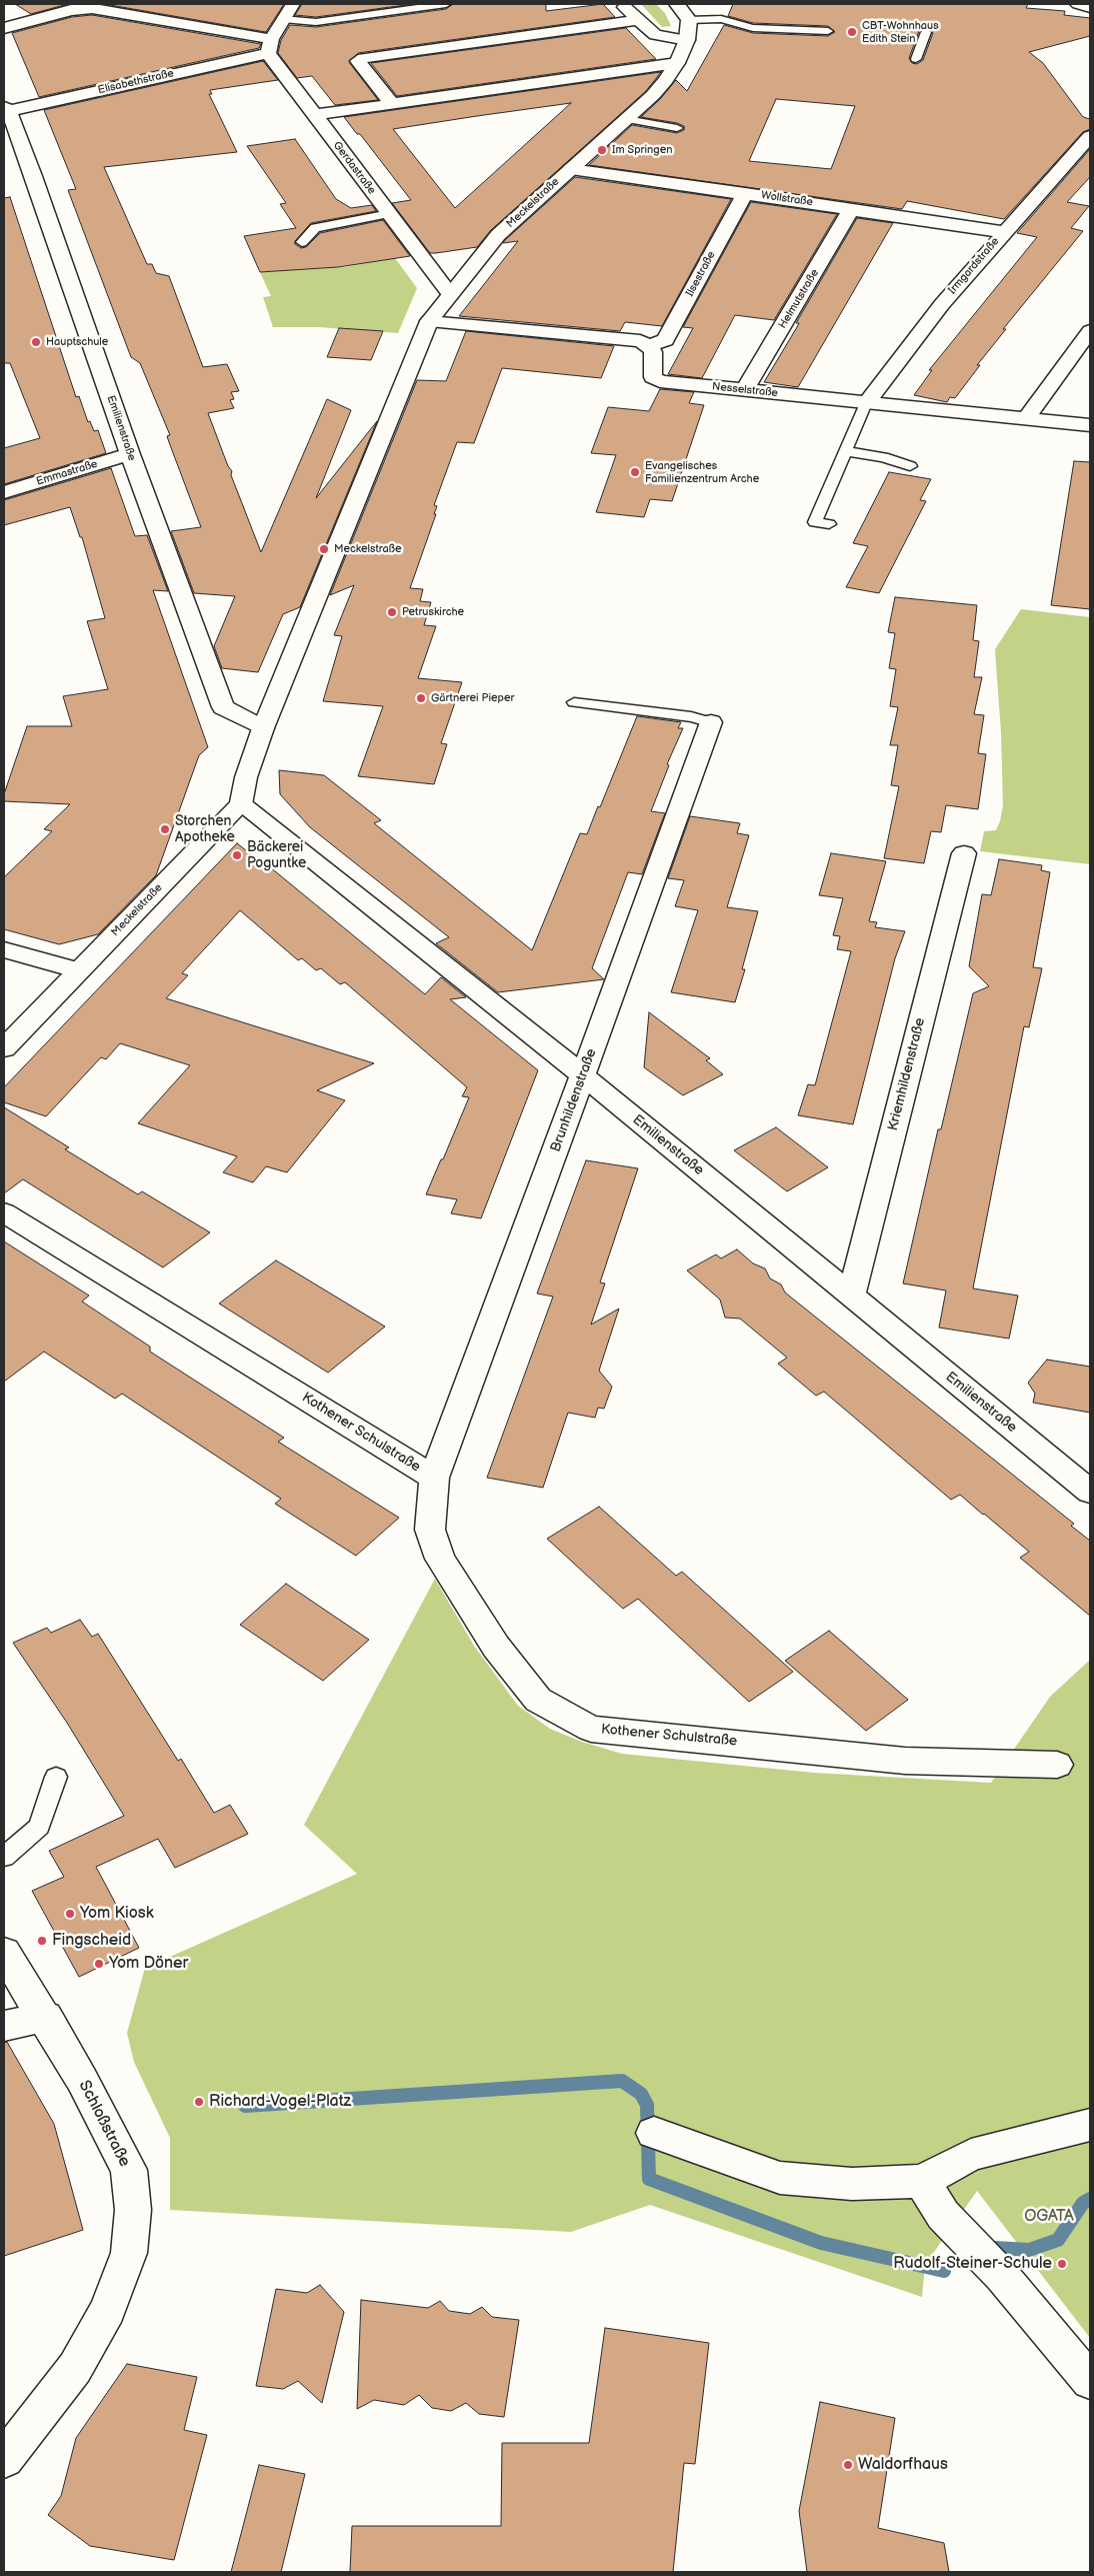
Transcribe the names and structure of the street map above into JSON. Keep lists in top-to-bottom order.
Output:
{
  "streets": {
    "street": [
      "Elisabethstraße",
      "Gerdastraße",
      "Wollstraße",
      "Meckelstraße",
      "Irmgardstraße",
      "Ilsestraße",
      "Helmutstraße",
      "Nesselstraße",
      "Emilienstraße",
      "Emmastraße",
      "Kriemhildenstraße",
      "Brunhildenstraße",
      "Kothener Schulstraße",
      "Schloßstraße"
    ]
  },
  "crossings": [
    ["Elisabethstraße", "Gerdastraße"],
    ["Elisabethstraße", "Emilienstraße"],
    ["Gerdastraße", "Meckelstraße"],
    ["Wollstraße", "Meckelstraße"],
    ["Wollstraße", "Irmgardstraße"],
    ["Wollstraße", "Ilsestraße"],
    ["Wollstraße", "Helmutstraße"],
    ["Meckelstraße", "Emilienstraße"],
    ["Irmgardstraße", "Nesselstraße"],
    ["Ilsestraße", "Nesselstraße"],
    ["Helmutstraße", "Nesselstraße"],
    ["Emilienstraße", "Emmastraße"],
    ["Emilienstraße", "Kriemhildenstraße"],
    ["Emilienstraße", "Brunhildenstraße"],
    ["Brunhildenstraße", "Kothener Schulstraße"]
  ],
  "parks": ["OGATA"],
  "places": [
    "CBT-Wohnhaus Edith Stein",
    "Im Springen",
    "Hauptschule",
    "Evangelisches Familienzentrum Arche",
    "Meckelstraße",
    "Petruskirche",
    "Gärtnerei Pieper",
    "Storchen Apotheke",
    "Bäckerei Poguntke",
    "Yom Kiosk",
    "Fingscheid",
    "Yom Döner",
    "Richard-Vogel-Platz",
    "Rudolf-Steiner-Schule",
    "Waldorfhaus"
  ]
}
